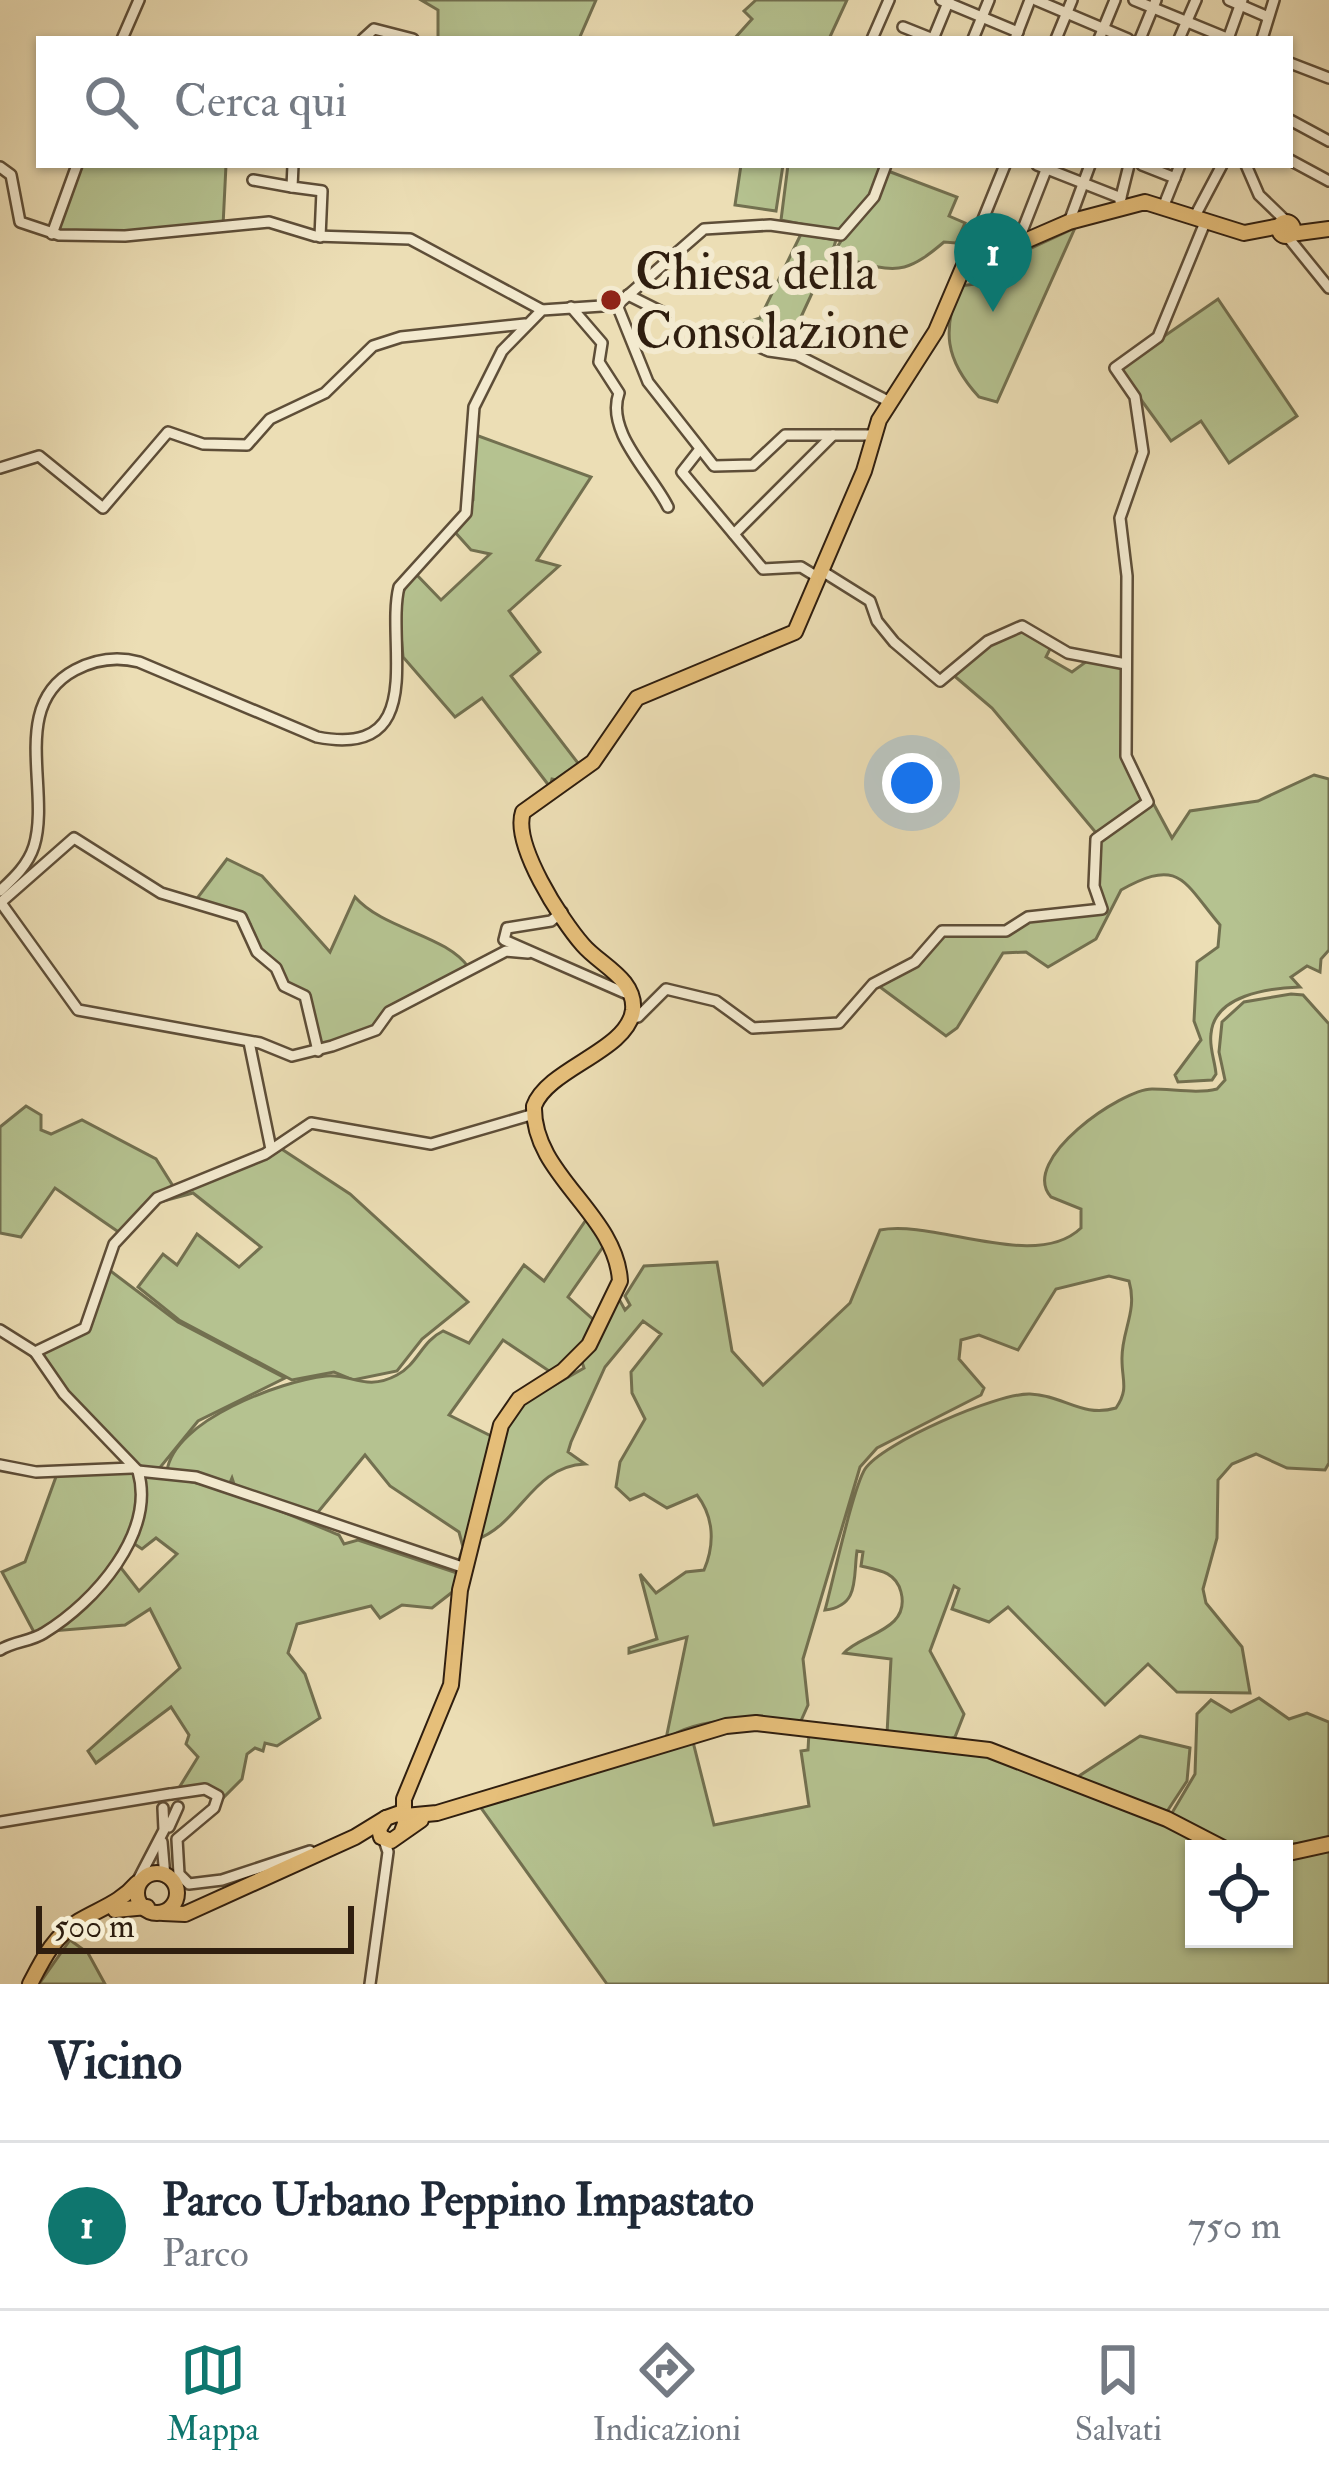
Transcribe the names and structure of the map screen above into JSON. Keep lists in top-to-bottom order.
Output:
{
  "places": ["Chiesa della Consolazione"],
  "scale_bar": "500 m",
  "page": {
    "search": "Cerca qui",
    "pins": "1",
    "scale": "500 m",
    "heading": "Vicino",
    "list": [
      {
        "mark": "1",
        "name": "Parco Urbano Peppino Impastato",
        "note": "Parco",
        "value": "750 m"
      }
    ],
    "nav": ["Mappa", "Indicazioni", "Salvati"]
  }
}
